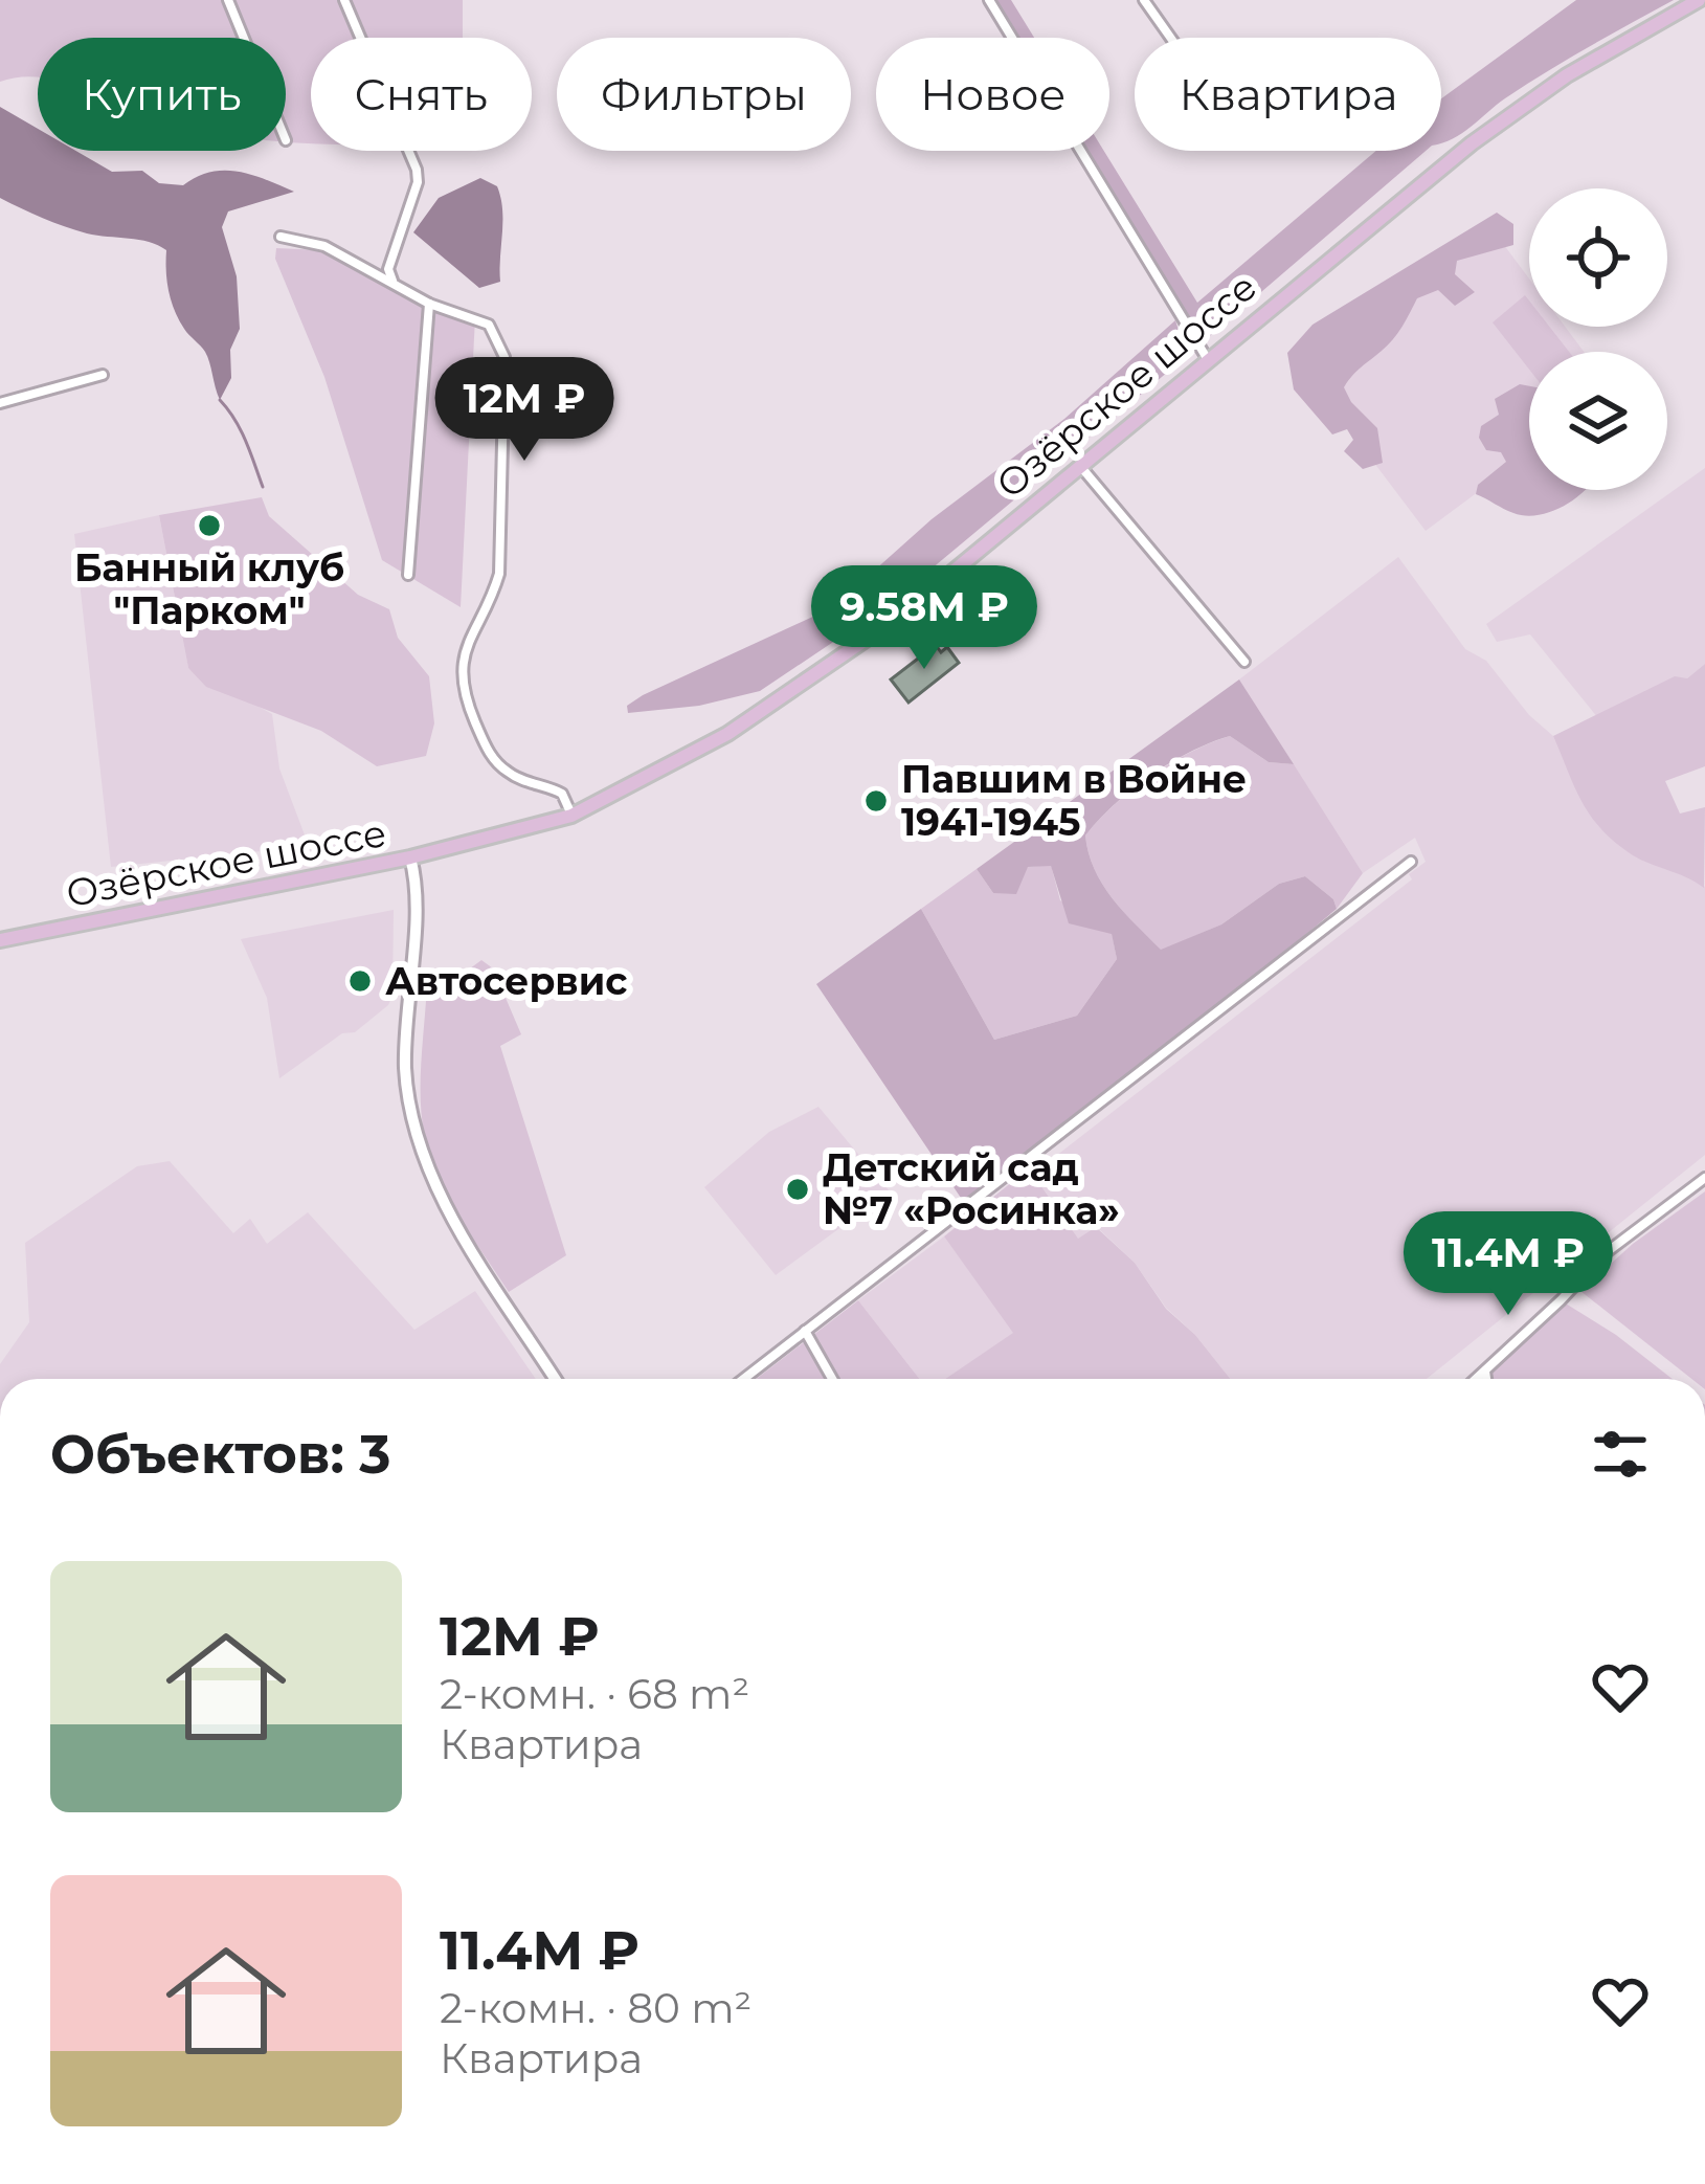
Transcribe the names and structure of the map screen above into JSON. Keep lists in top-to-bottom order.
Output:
{
  "streets": {
    "main road": ["Озёрское шоссе"]
  },
  "places": [
    "Банный клуб \"Парком\"",
    "Павшим в Войне 1941-1945",
    "Автосервис",
    "Детский сад №7 «Росинка»"
  ],
  "page": {
    "chip": [
      "Купить",
      "Снять",
      "Фильтры",
      "Новое",
      "Квартира"
    ],
    "price": ["12M ₽", "9.58M ₽", "11.4M ₽"],
    "heading": "Объектов: 3",
    "list": [
      {
        "name": "12M ₽",
        "note": "2-комн. · 68 m² · Квартира"
      },
      {
        "name": "11.4M ₽",
        "note": "2-комн. · 80 m² · Квартира"
      }
    ]
  }
}
